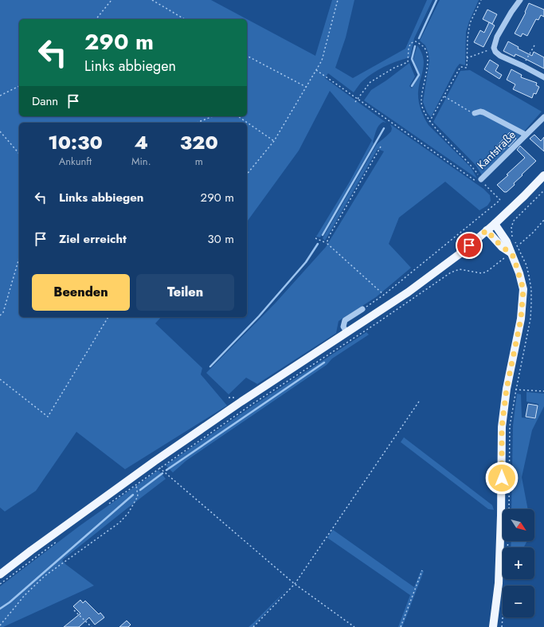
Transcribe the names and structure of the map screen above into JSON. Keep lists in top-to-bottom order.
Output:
{
  "streets": {
    "street": ["Kantstraße"]
  },
  "north": "bottom right",
  "page": {
    "turn": ["290 m", "Links abbiegen"],
    "then": "Dann",
    "eta": [
      "10:30",
      "Ankunft",
      "4",
      "Min.",
      "320",
      "m"
    ],
    "list": [
      {
        "name": "Links abbiegen",
        "value": "290 m"
      },
      {
        "name": "Ziel erreicht",
        "value": "30 m"
      }
    ],
    "buttons": ["Beenden", "Teilen"],
    "map_buttons": ["+", "−"]
  }
}
